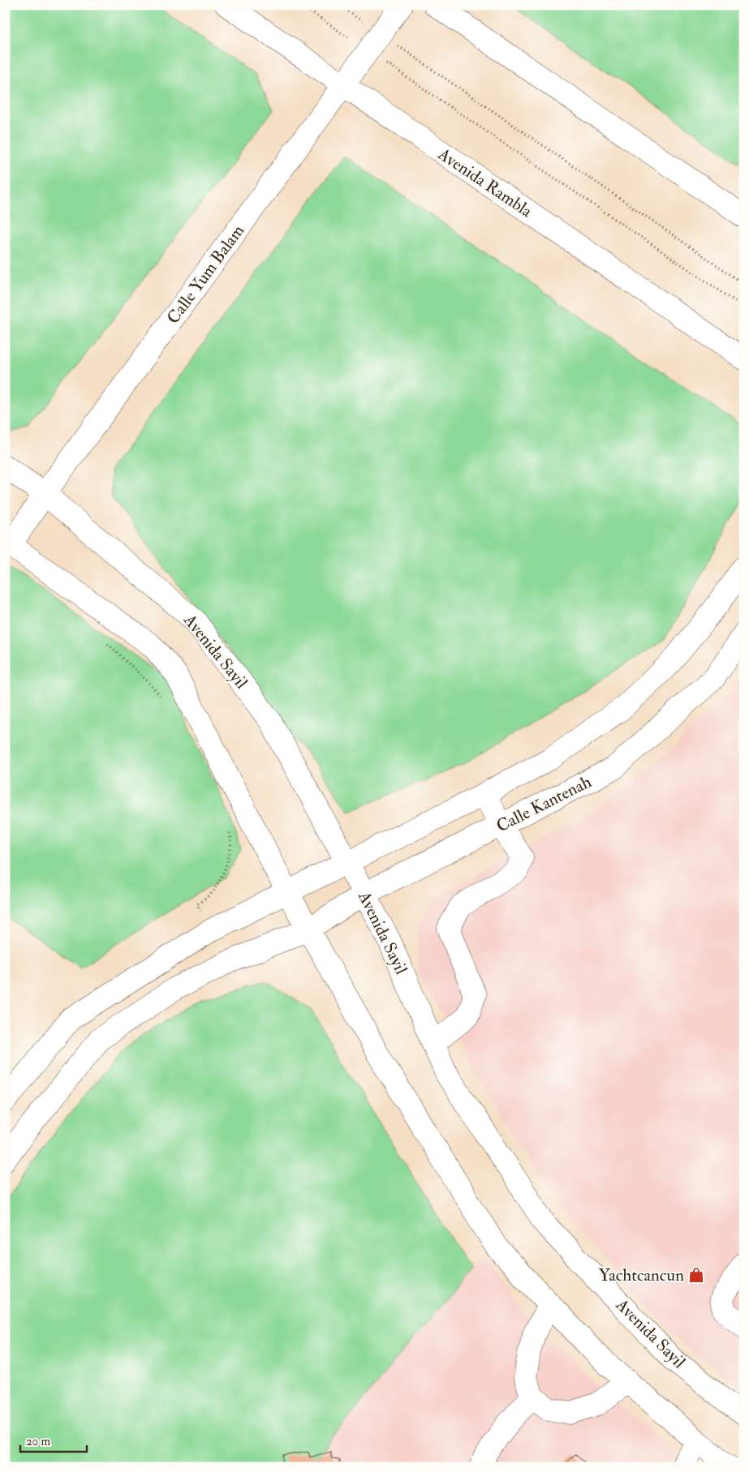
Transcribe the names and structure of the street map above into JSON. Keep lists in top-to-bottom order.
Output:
{
  "streets": {
    "street": [
      "Avenida Rambla",
      "Calle Yum Balam",
      "Avenida Sayil",
      "Calle Kantenah"
    ]
  },
  "crossings": [
    ["Avenida Rambla", "Calle Yum Balam"],
    ["Calle Yum Balam", "Avenida Sayil"],
    ["Avenida Sayil", "Calle Kantenah"]
  ],
  "places": {
    "shop": ["Yachtcancun"]
  },
  "scale_bar": "20 m"
}
